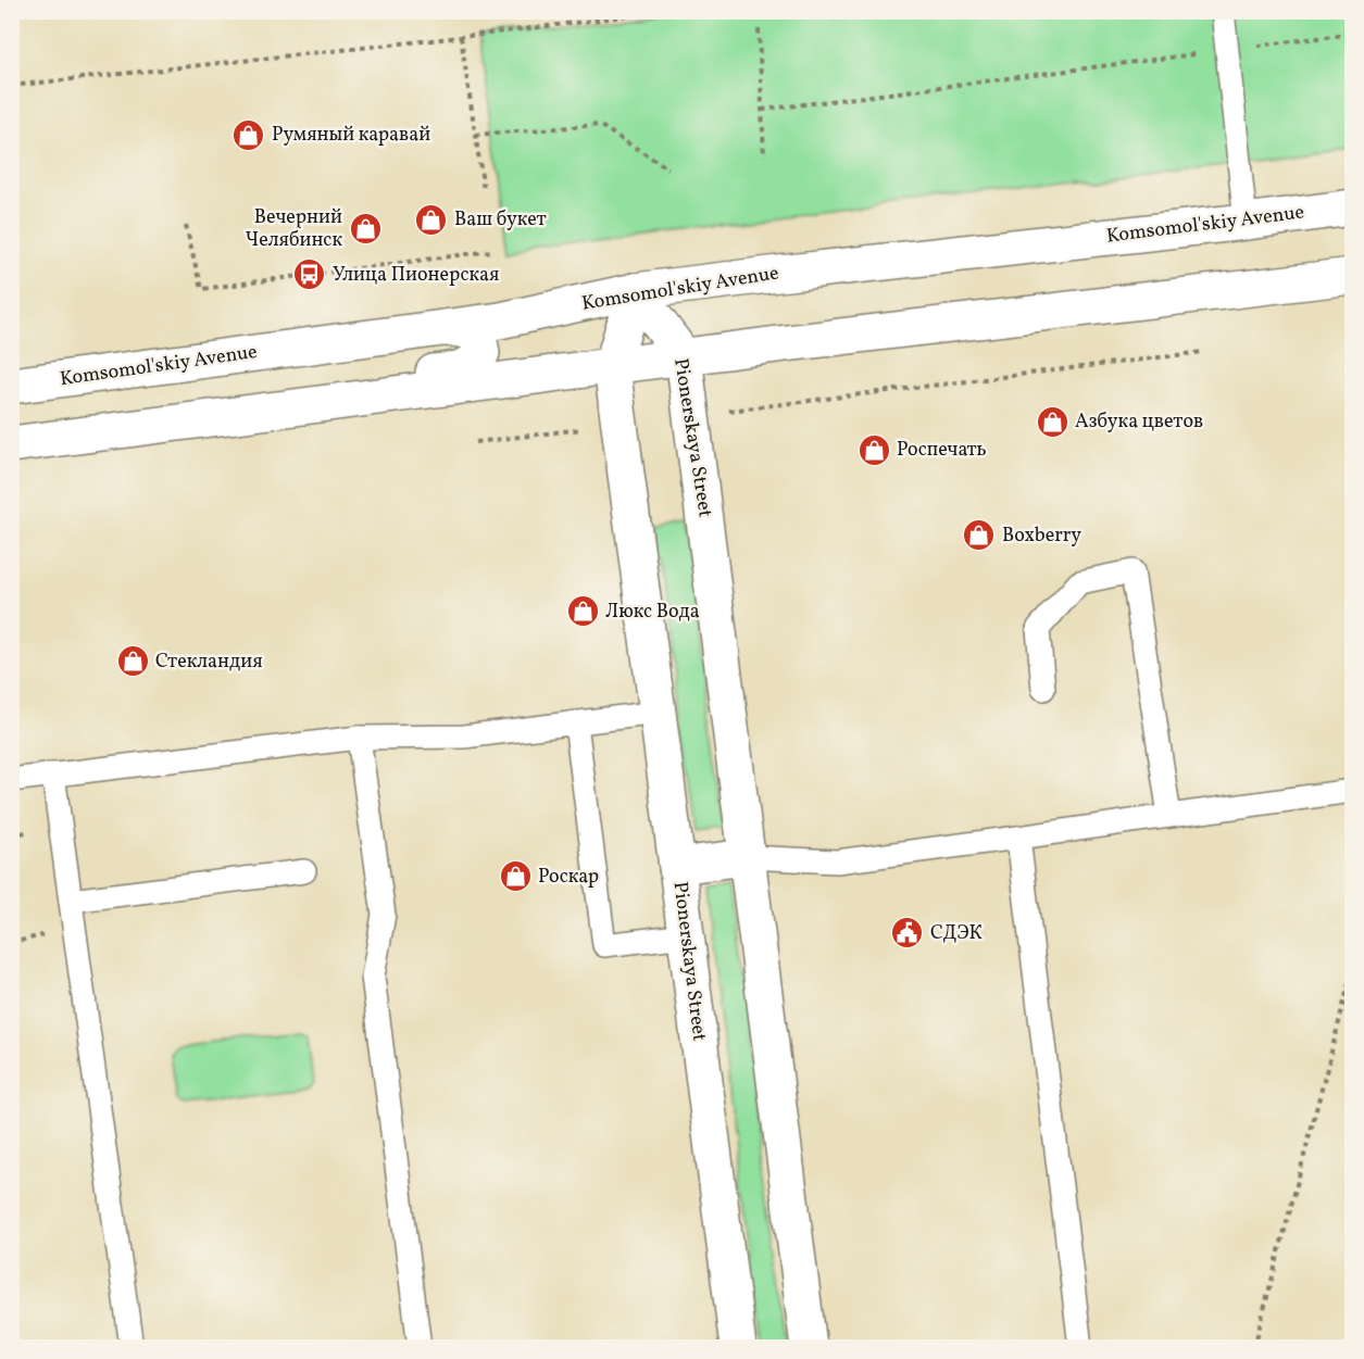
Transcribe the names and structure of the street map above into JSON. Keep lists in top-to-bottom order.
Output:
{
  "streets": {
    "main road": ["Komsomol'skiy Avenue", "Pionerskaya Street"]
  },
  "crossings": [
    ["Komsomol'skiy Avenue", "Pionerskaya Street"]
  ],
  "places": {
    "shop": [
      "Румяный каравай",
      "Ваш букет",
      "Вечерний Челябинск",
      "Азбука цветов",
      "Роспечать",
      "Boxberry",
      "Люкс Вода",
      "Стекландия",
      "Роскар"
    ],
    "bus stop": ["Улица Пионерская"],
    "public building": ["СДЭК"]
  }
}
